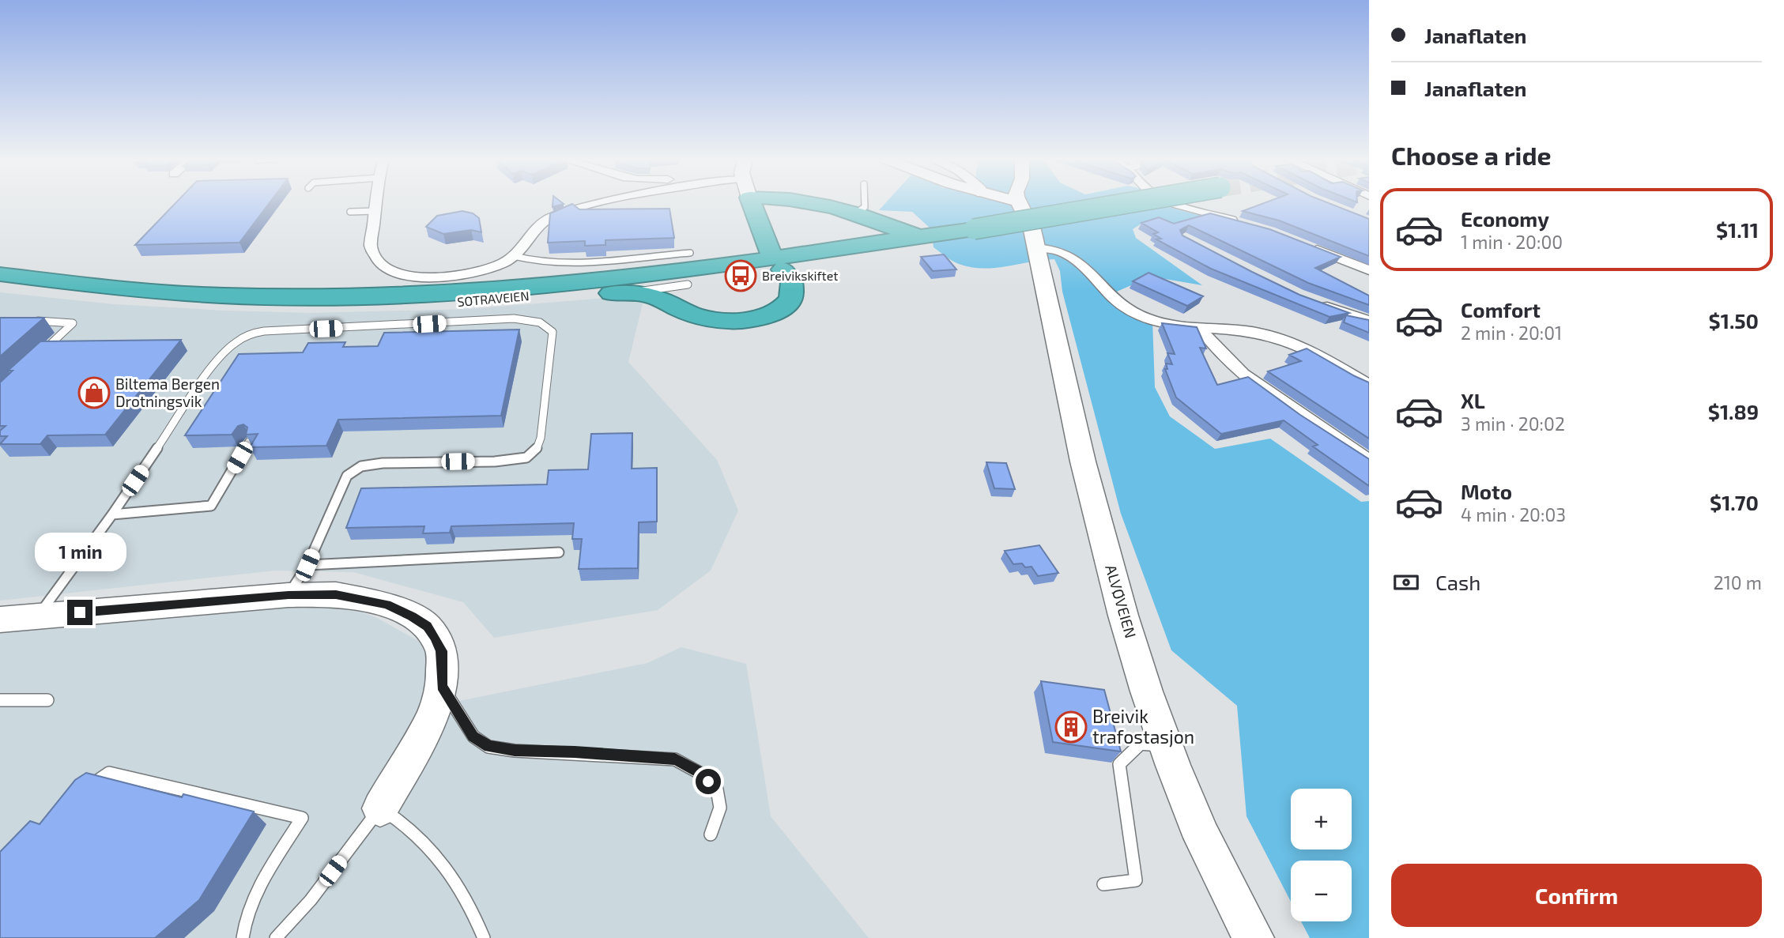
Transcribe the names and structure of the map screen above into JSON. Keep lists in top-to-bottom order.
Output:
{
  "streets": {
    "highway": ["SOTRAVEIEN"],
    "main road": ["ALVØVEIEN"]
  },
  "places": {
    "bus stop": ["Breivikskiftet"],
    "shop": ["Biltema Bergen Drotningsvik"],
    "building": ["Breivik trafostasjon"]
  },
  "page": {
    "banner": ["Janaflaten", "Janaflaten"],
    "heading": "Choose a ride",
    "list": [
      {
        "name": "Economy",
        "note": "1 min · 20:00",
        "value": "$1.11"
      },
      {
        "name": "Comfort",
        "note": "2 min · 20:01",
        "value": "$1.50"
      },
      {
        "name": "XL",
        "note": "3 min · 20:02",
        "value": "$1.89"
      },
      {
        "name": "Moto",
        "note": "4 min · 20:03",
        "value": "$1.70"
      }
    ],
    "bubble": "1 min",
    "pay": ["Cash", "210 m"],
    "map_buttons": ["+", "−"],
    "buttons": "Confirm"
  }
}
